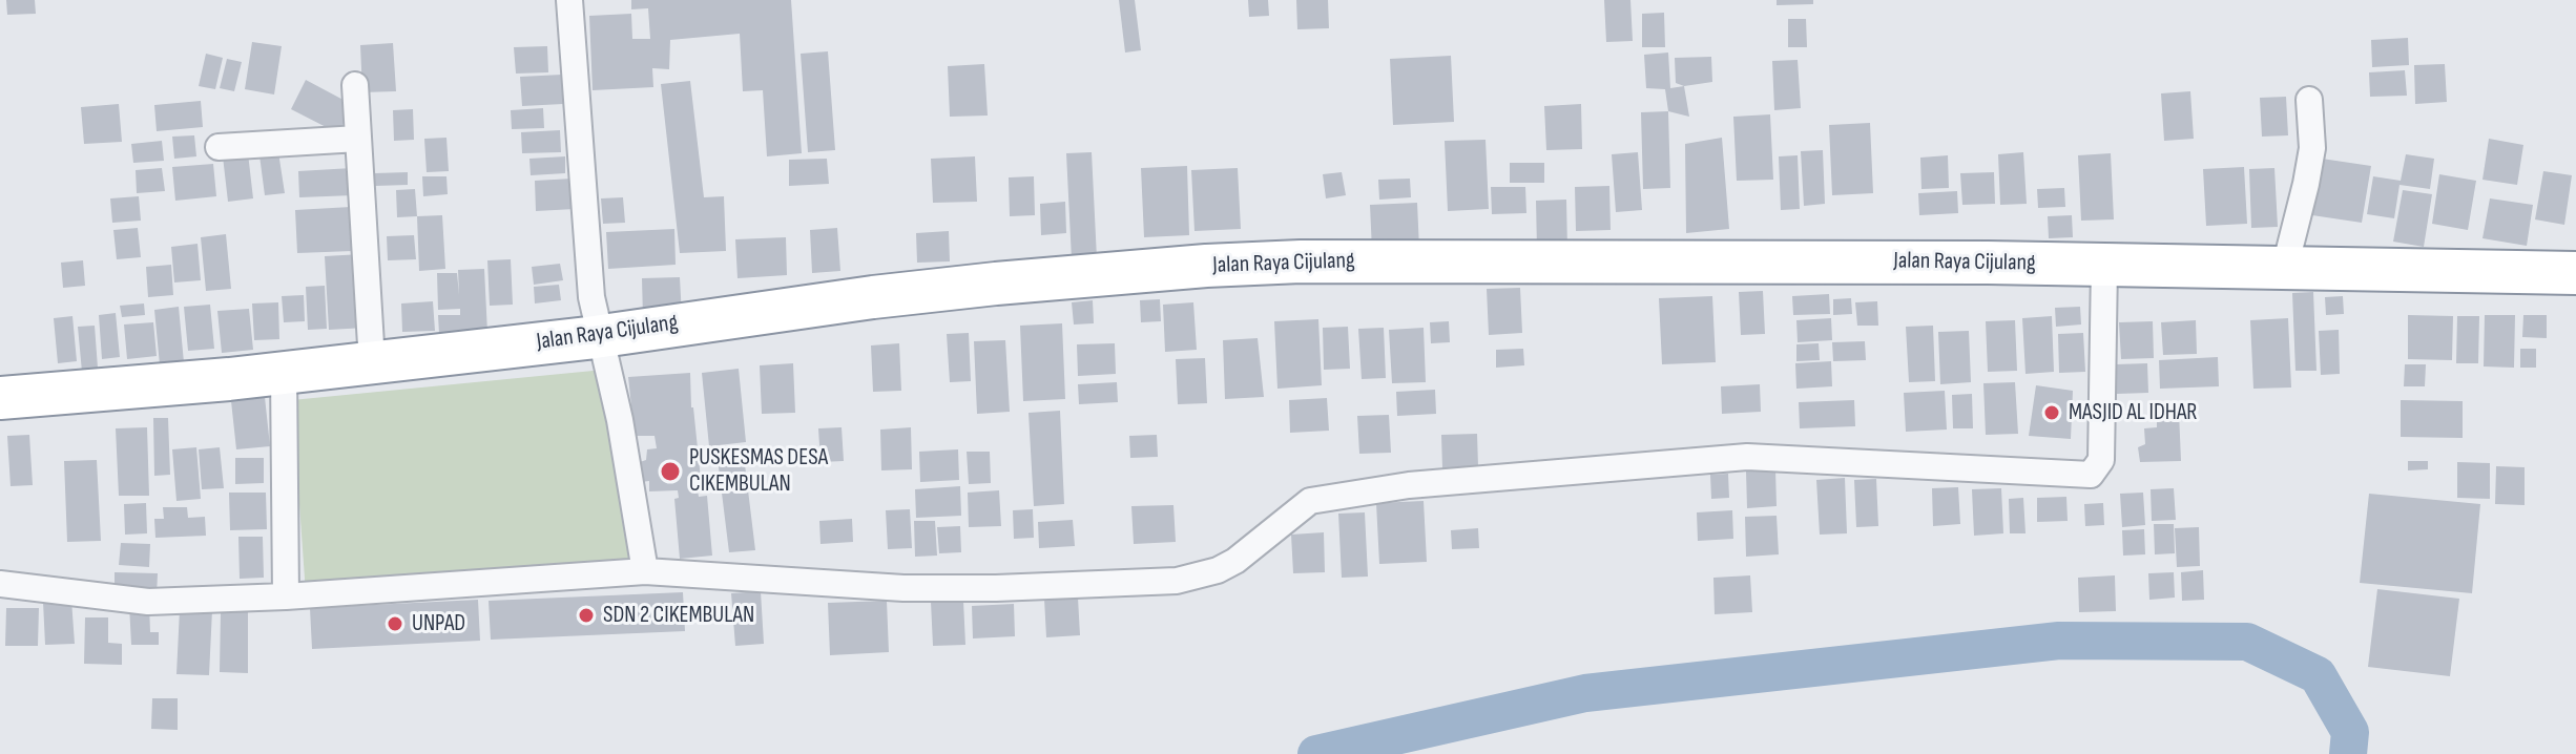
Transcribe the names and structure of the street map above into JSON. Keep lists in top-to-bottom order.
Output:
{
  "streets": {
    "highway": ["Jalan Raya Cijulang"]
  },
  "places": [
    "MASJID AL IDHAR",
    "PUSKESMAS DESA CIKEMBULAN",
    "SDN 2 CIKEMBULAN",
    "UNPAD"
  ]
}
